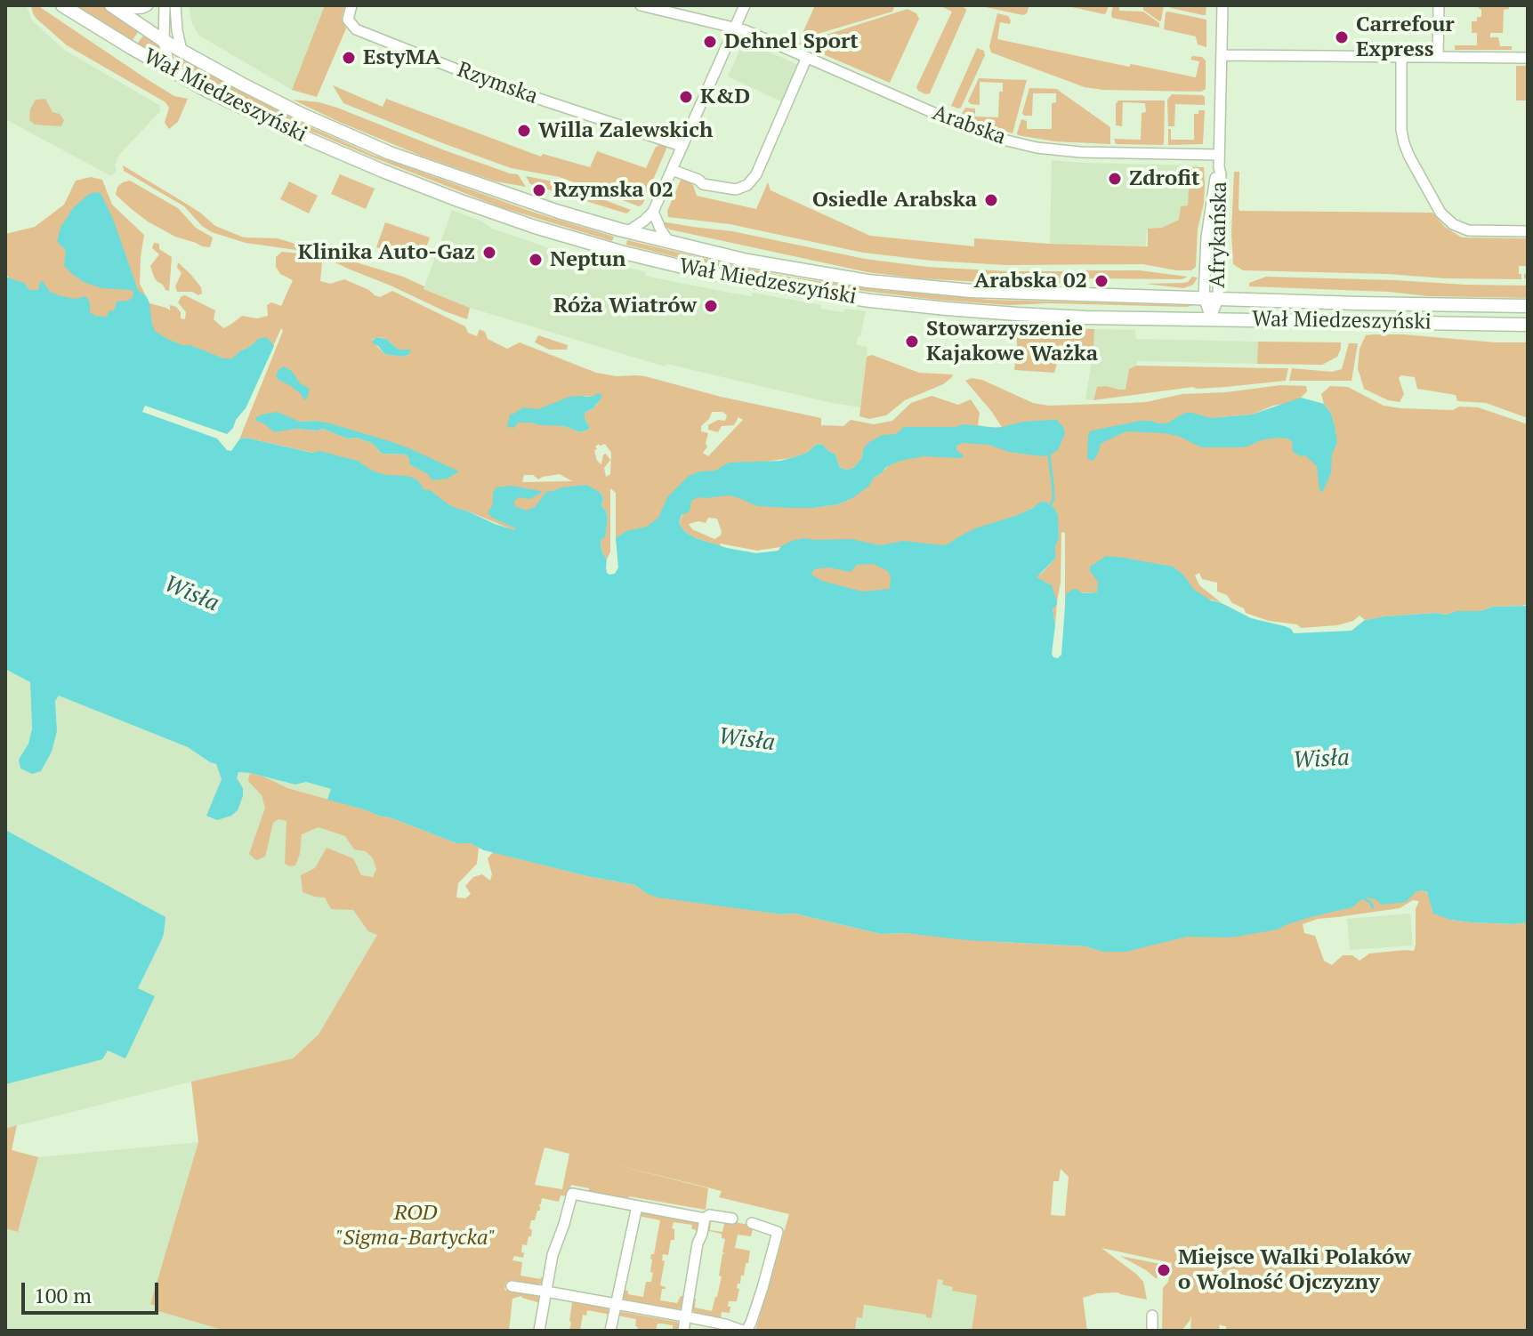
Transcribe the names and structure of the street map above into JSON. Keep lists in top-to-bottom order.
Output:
{
  "streets": {
    "main road": ["Wał Miedzeszyński"],
    "street": ["Rzymska", "Arabska", "Afrykańska"]
  },
  "crossings": [
    ["Wał Miedzeszyński", "Afrykańska"],
    ["Arabska", "Afrykańska"]
  ],
  "water": ["Wisła"],
  "parks": ["ROD \"Sigma-Bartycka\""],
  "places": [
    "Carrefour Express",
    "Dehnel Sport",
    "EstyMA",
    "K&D",
    "Willa Zalewskich",
    "Zdrofit",
    "Rzymska 02",
    "Osiedle Arabska",
    "Klinika Auto-Gaz",
    "Neptun",
    "Arabska 02",
    "Róża Wiatrów",
    "Stowarzyszenie Kajakowe Ważka",
    "Miejsce Walki Polaków o Wolność Ojczyzny"
  ],
  "scale_bar": "100 m"
}
